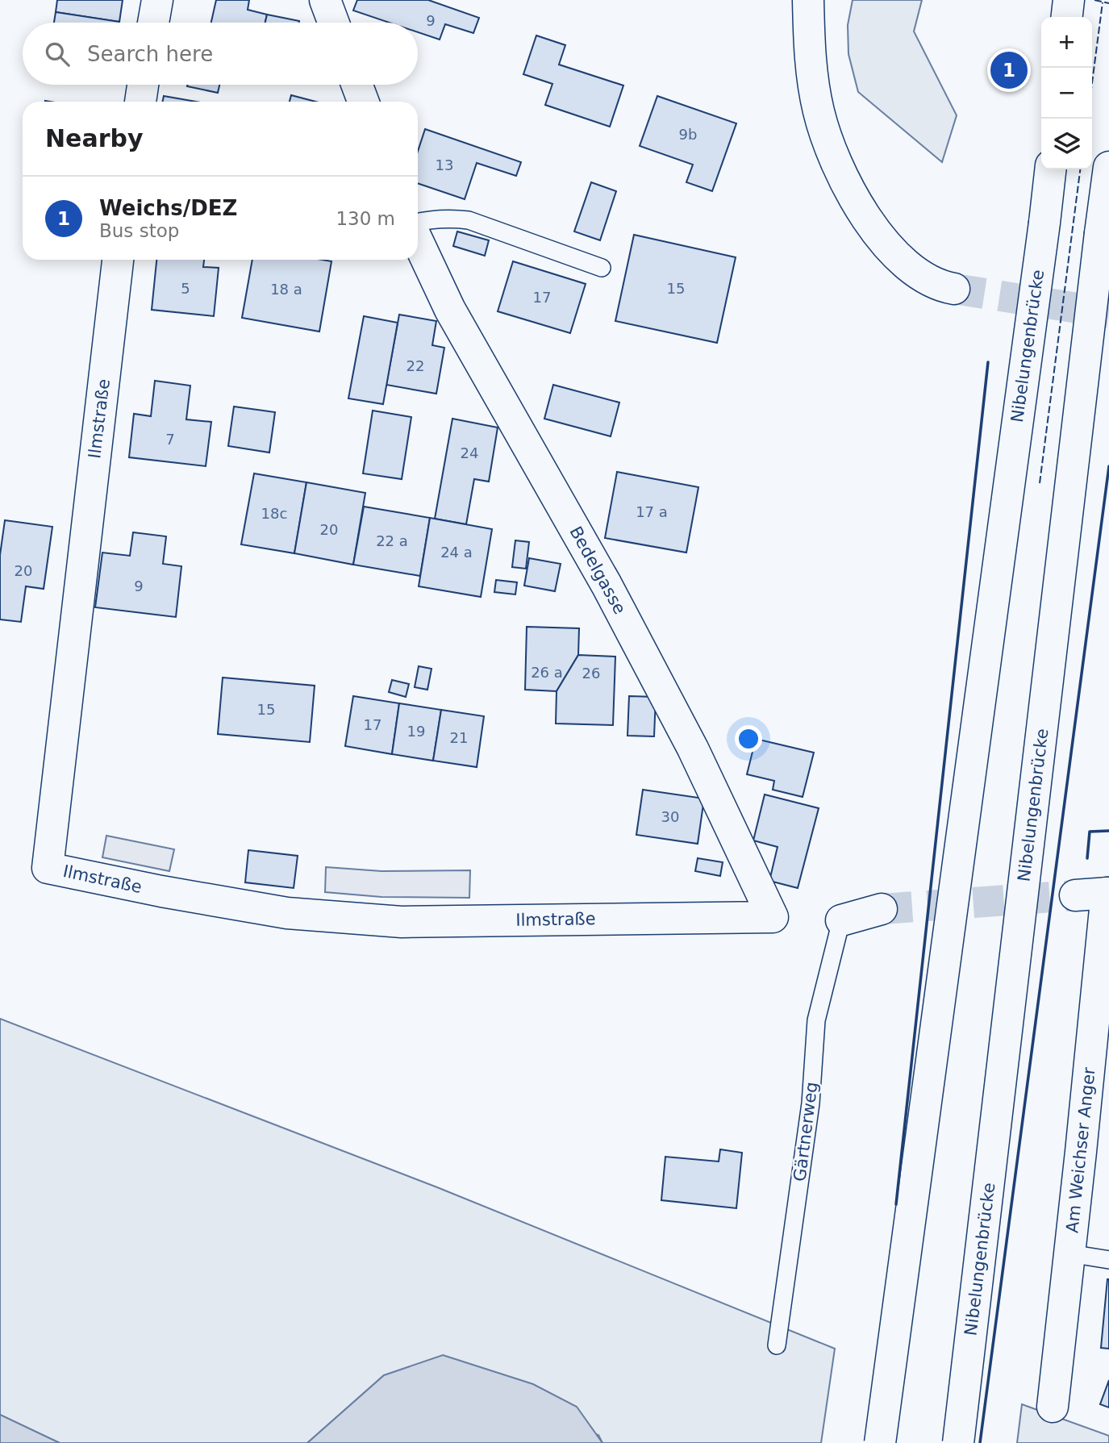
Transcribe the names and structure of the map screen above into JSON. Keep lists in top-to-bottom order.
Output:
{
  "streets": {
    "street": [
      "Nibelungenbrücke",
      "Ilmstraße",
      "Bedelgasse",
      "Am Weichser Anger"
    ],
    "lane": ["Gärtnerweg"]
  },
  "crossings": [
    ["Ilmstraße", "Bedelgasse"]
  ],
  "house_numbers": [
    "9",
    "9b",
    "13",
    "5",
    "15",
    "18 a",
    "17",
    "22",
    "7",
    "24",
    "17 a",
    "18c",
    "20",
    "22 a",
    "24 a",
    "20",
    "9",
    "26 a",
    "26",
    "15",
    "17",
    "19",
    "21",
    "30"
  ],
  "page": {
    "map_buttons": ["+", "−"],
    "search": "Search here",
    "pins": "1",
    "heading": "Nearby",
    "list": [
      {
        "mark": "1",
        "name": "Weichs/DEZ",
        "note": "Bus stop",
        "value": "130 m"
      }
    ]
  }
}
